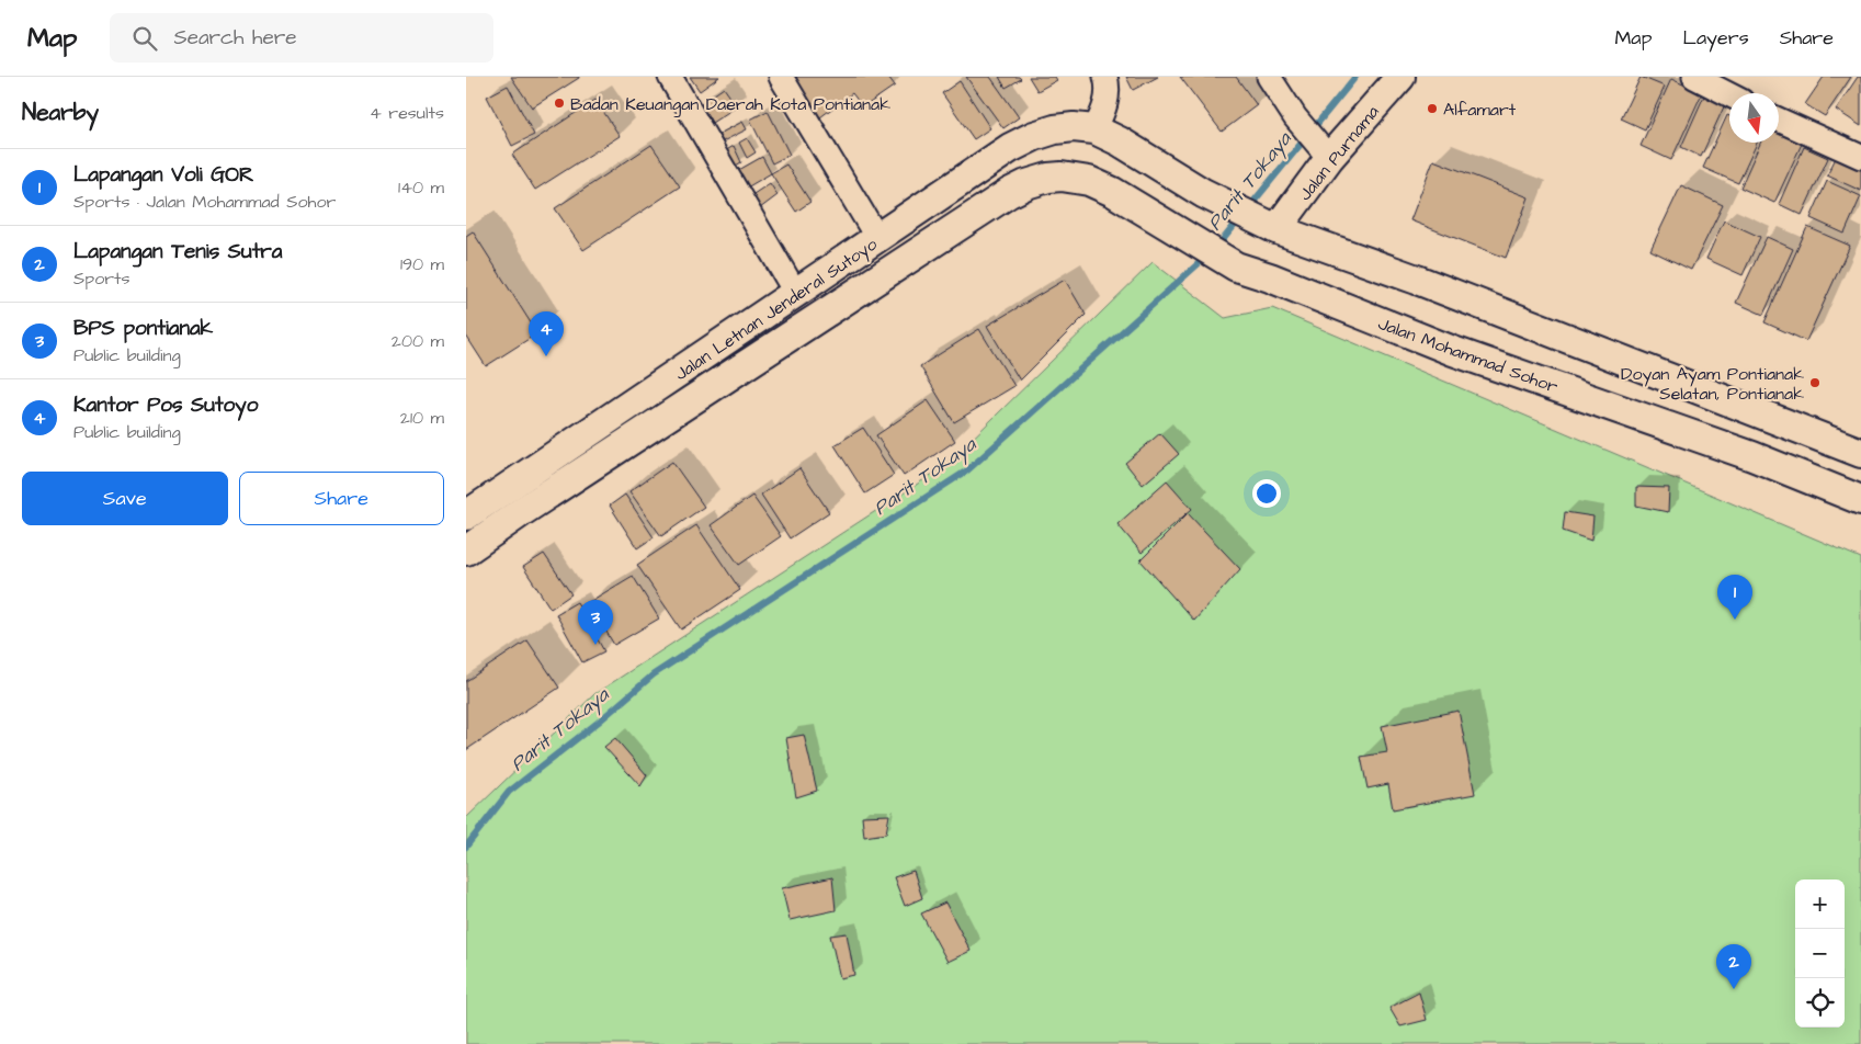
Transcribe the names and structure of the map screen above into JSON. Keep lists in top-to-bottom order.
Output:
{
  "streets": {
    "street": ["Jalan Purnama", "Jalan Letnan Jenderal Sutoyo", "Jalan Mohammad Sohor"]
  },
  "crossings": [
    ["Jalan Letnan Jenderal Sutoyo", "Jalan Mohammad Sohor"]
  ],
  "water": ["Parit Tokaya"],
  "places": ["Badan Keuangan Daerah Kota Pontianak", "Alfamart", "Doyan Ayam Pontianak Selatan, Pontianak"],
  "north": "bottom",
  "page": {
    "header": "Map",
    "search": "Search here",
    "nav": ["Map", "Layers", "Share"],
    "heading": ["Nearby", "4 results"],
    "list": [
      {
        "mark": "1",
        "name": "Lapangan Voli GOR",
        "note": "Sports · Jalan Mohammad Sohor",
        "value": "140 m"
      },
      {
        "mark": "2",
        "name": "Lapangan Tenis Sutra",
        "note": "Sports",
        "value": "190 m"
      },
      {
        "mark": "3",
        "name": "BPS pontianak",
        "note": "Public building",
        "value": "200 m"
      },
      {
        "mark": "4",
        "name": "Kantor Pos Sutoyo",
        "note": "Public building",
        "value": "210 m"
      }
    ],
    "pins": [
      "4",
      "1",
      "3",
      "2"
    ],
    "buttons": ["Save", "Share"],
    "map_buttons": ["+", "−"]
  }
}
